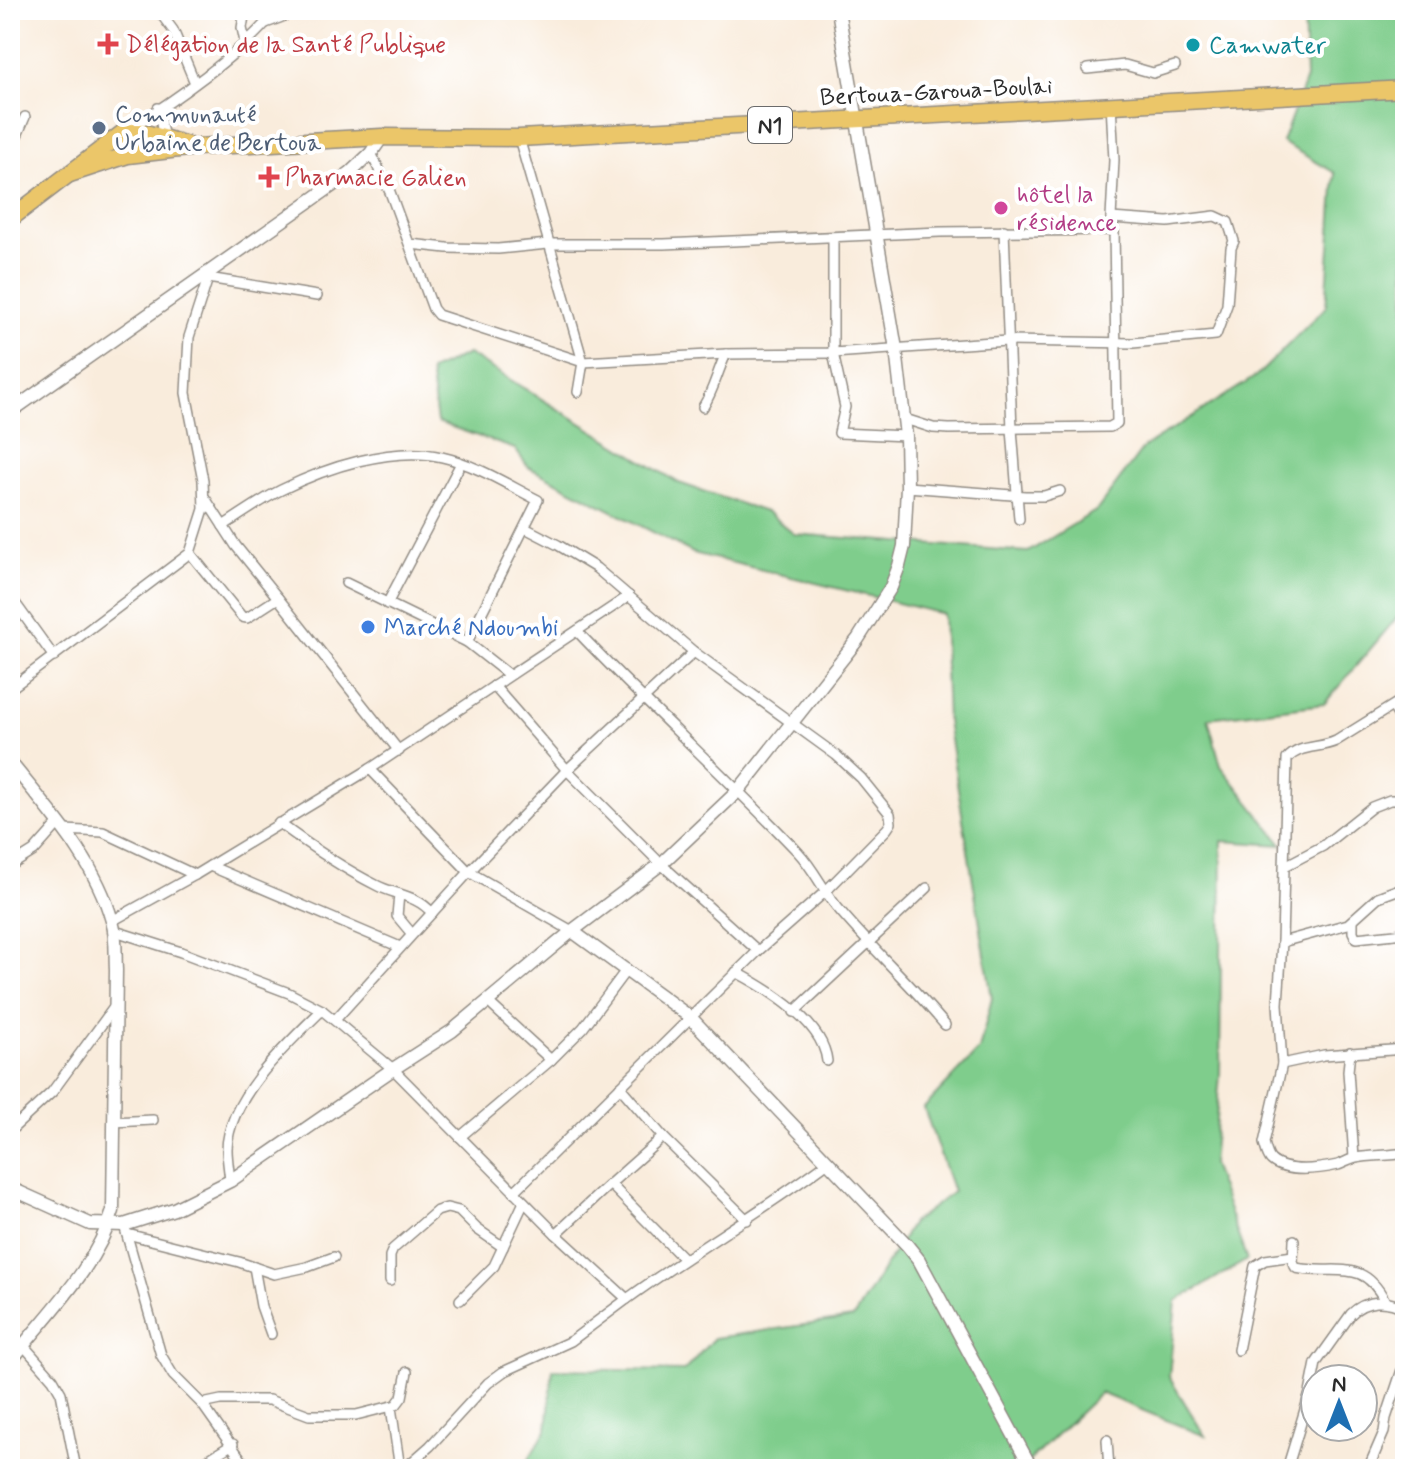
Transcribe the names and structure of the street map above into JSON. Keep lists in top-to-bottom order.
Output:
{
  "streets": {
    "highway": ["Bertoua-Garoua-Boulai", "N1"]
  },
  "crossings": [
    ["Bertoua-Garoua-Boulai", "N1"]
  ],
  "places": {
    "health": ["Délégation de la Santé Publique", "Pharmacie Galien"],
    "other": [
      "Camwater",
      "Communauté Urbaine de Bertoua",
      "hôtel la résidence",
      "Marché Ndoumbi"
    ]
  },
  "north": "top"
}
